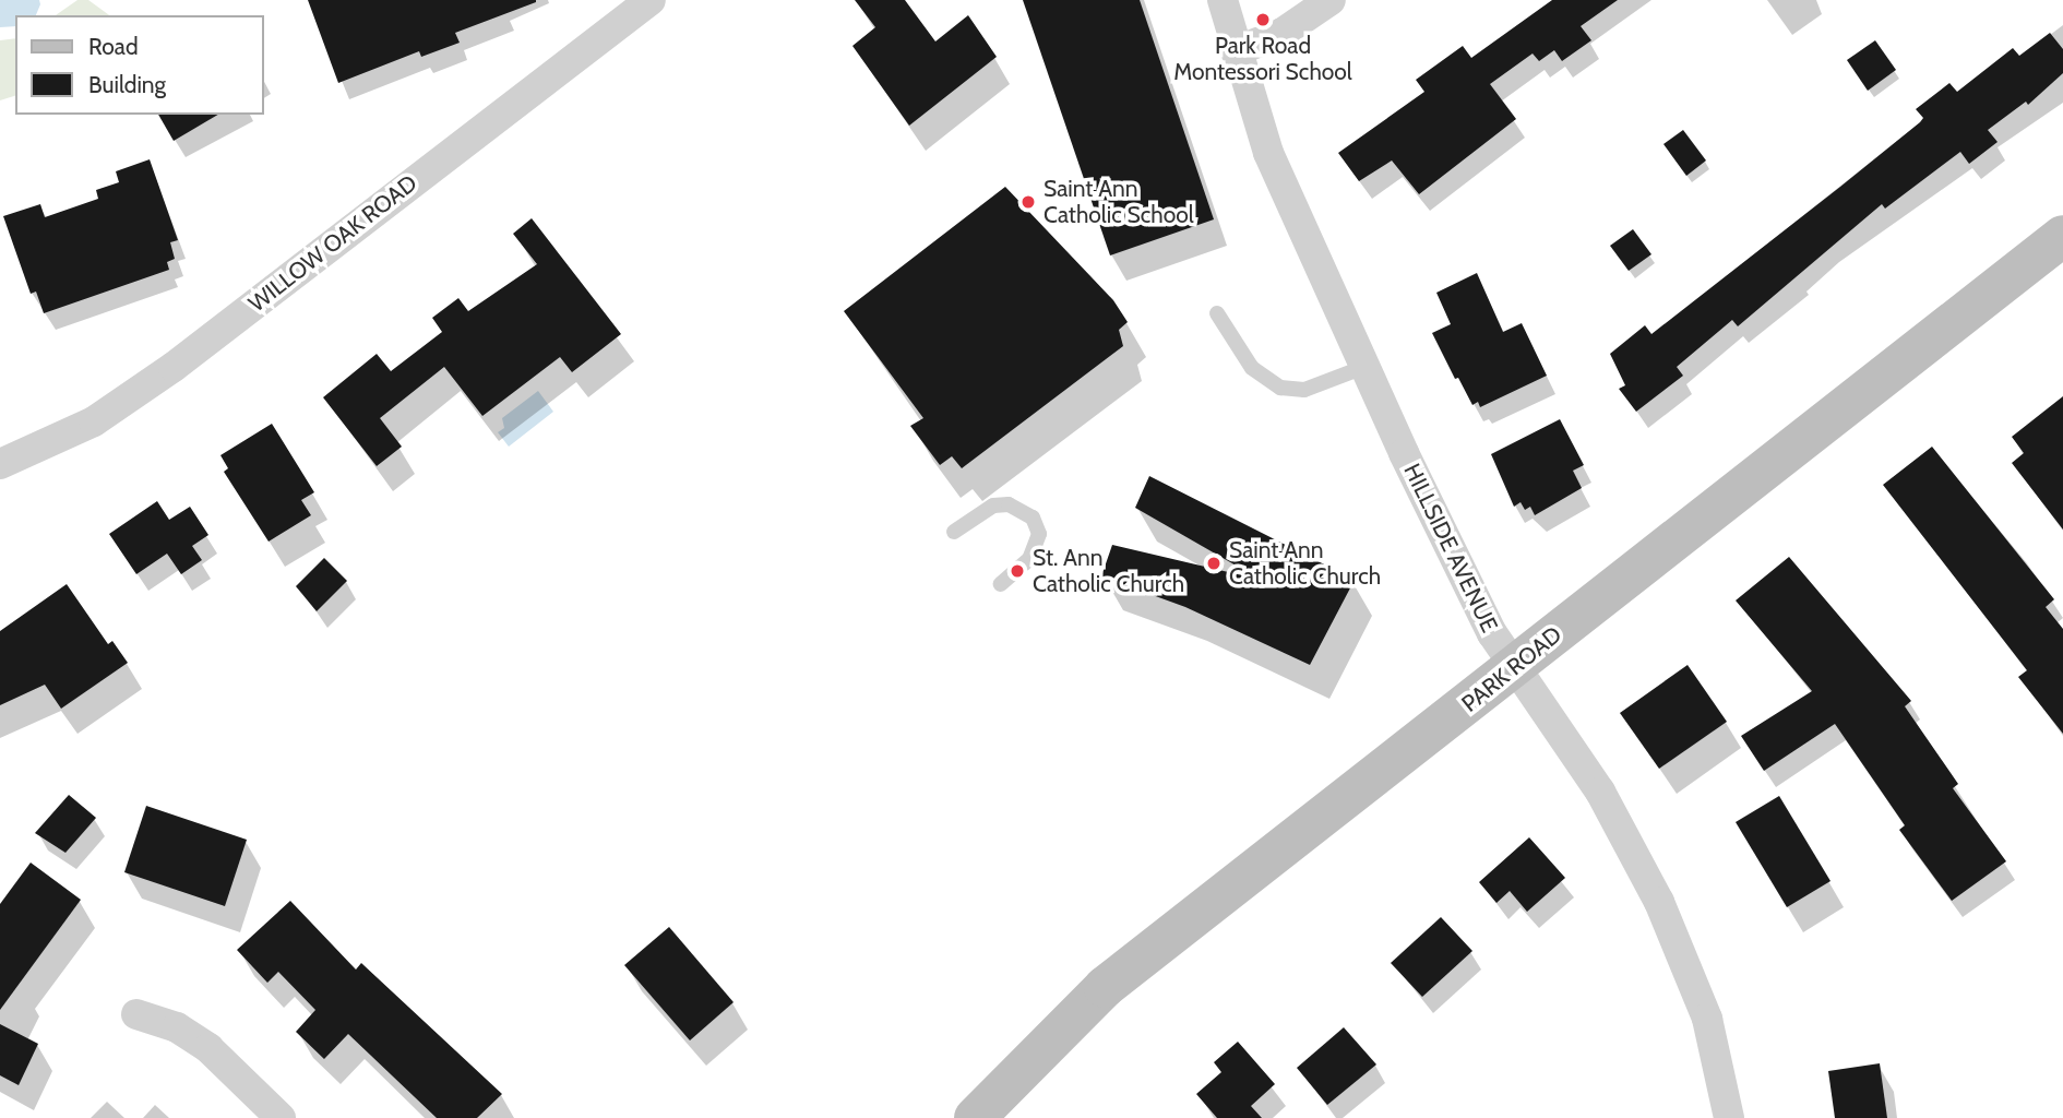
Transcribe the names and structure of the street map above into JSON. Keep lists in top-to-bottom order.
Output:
{
  "streets": {
    "main road": ["PARK ROAD"],
    "street": ["WILLOW OAK ROAD", "HILLSIDE AVENUE"]
  },
  "crossings": [
    ["HILLSIDE AVENUE", "PARK ROAD"]
  ],
  "places": [
    "Park Road Montessori School",
    "Saint Ann Catholic School",
    "Saint Ann Catholic Church",
    "St. Ann Catholic Church"
  ],
  "legend": ["Road", "Building"]
}
